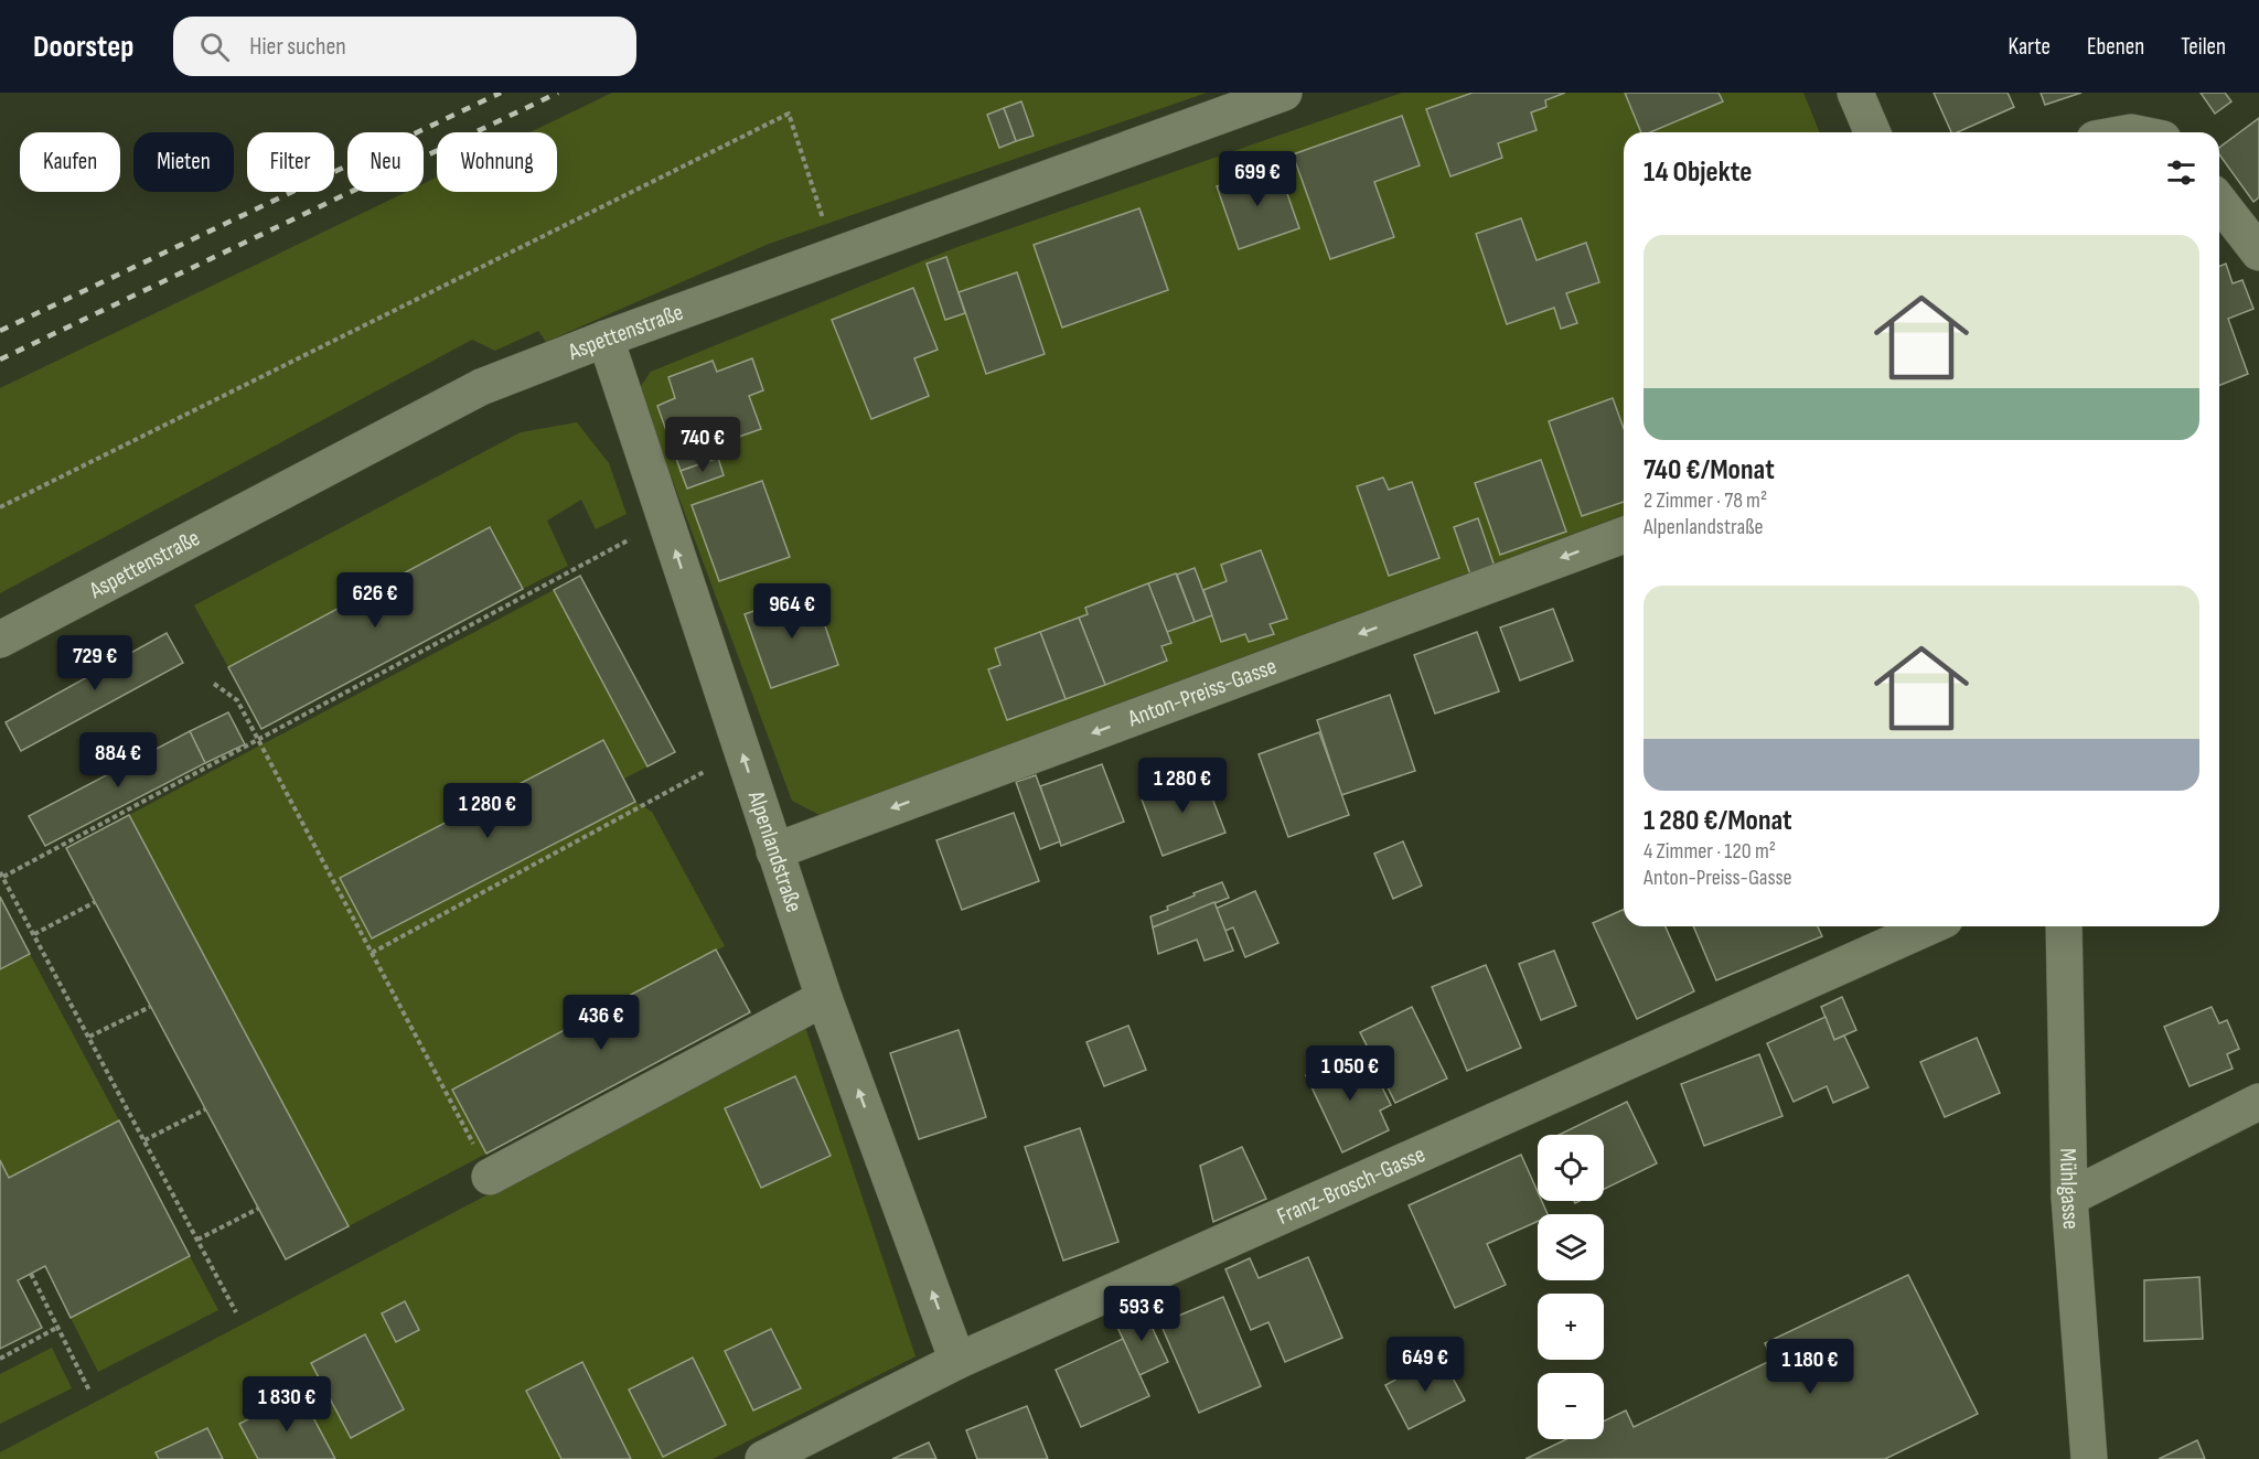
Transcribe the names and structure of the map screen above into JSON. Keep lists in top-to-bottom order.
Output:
{
  "streets": {
    "street": [
      "Aspettenstraße",
      "Anton-Preiss-Gasse",
      "Alpenlandstraße",
      "Franz-Brosch-Gasse",
      "Mühlgasse"
    ]
  },
  "crossings": [
    ["Aspettenstraße", "Alpenlandstraße"],
    ["Anton-Preiss-Gasse", "Alpenlandstraße"],
    ["Alpenlandstraße", "Franz-Brosch-Gasse"]
  ],
  "one_way": ["Anton-Preiss-Gasse", "Alpenlandstraße"],
  "page": {
    "header": "Doorstep",
    "search": "Hier suchen",
    "nav": ["Karte", "Ebenen", "Teilen"],
    "chip": [
      "Kaufen",
      "Mieten",
      "Filter",
      "Neu",
      "Wohnung"
    ],
    "heading": "14 Objekte",
    "price": [
      "699 €",
      "740 €",
      "626 €",
      "964 €",
      "729 €",
      "884 €",
      "1 280 €",
      "1 280 €",
      "436 €",
      "1 050 €",
      "593 €",
      "649 €",
      "1 180 €",
      "1 830 €"
    ],
    "list": [
      {
        "name": "740 €/Monat",
        "note": "2 Zimmer · 78 m² · Alpenlandstraße"
      },
      {
        "name": "1 280 €/Monat",
        "note": "4 Zimmer · 120 m² · Anton-Preiss-Gasse"
      }
    ],
    "map_buttons": ["+", "−"]
  }
}
